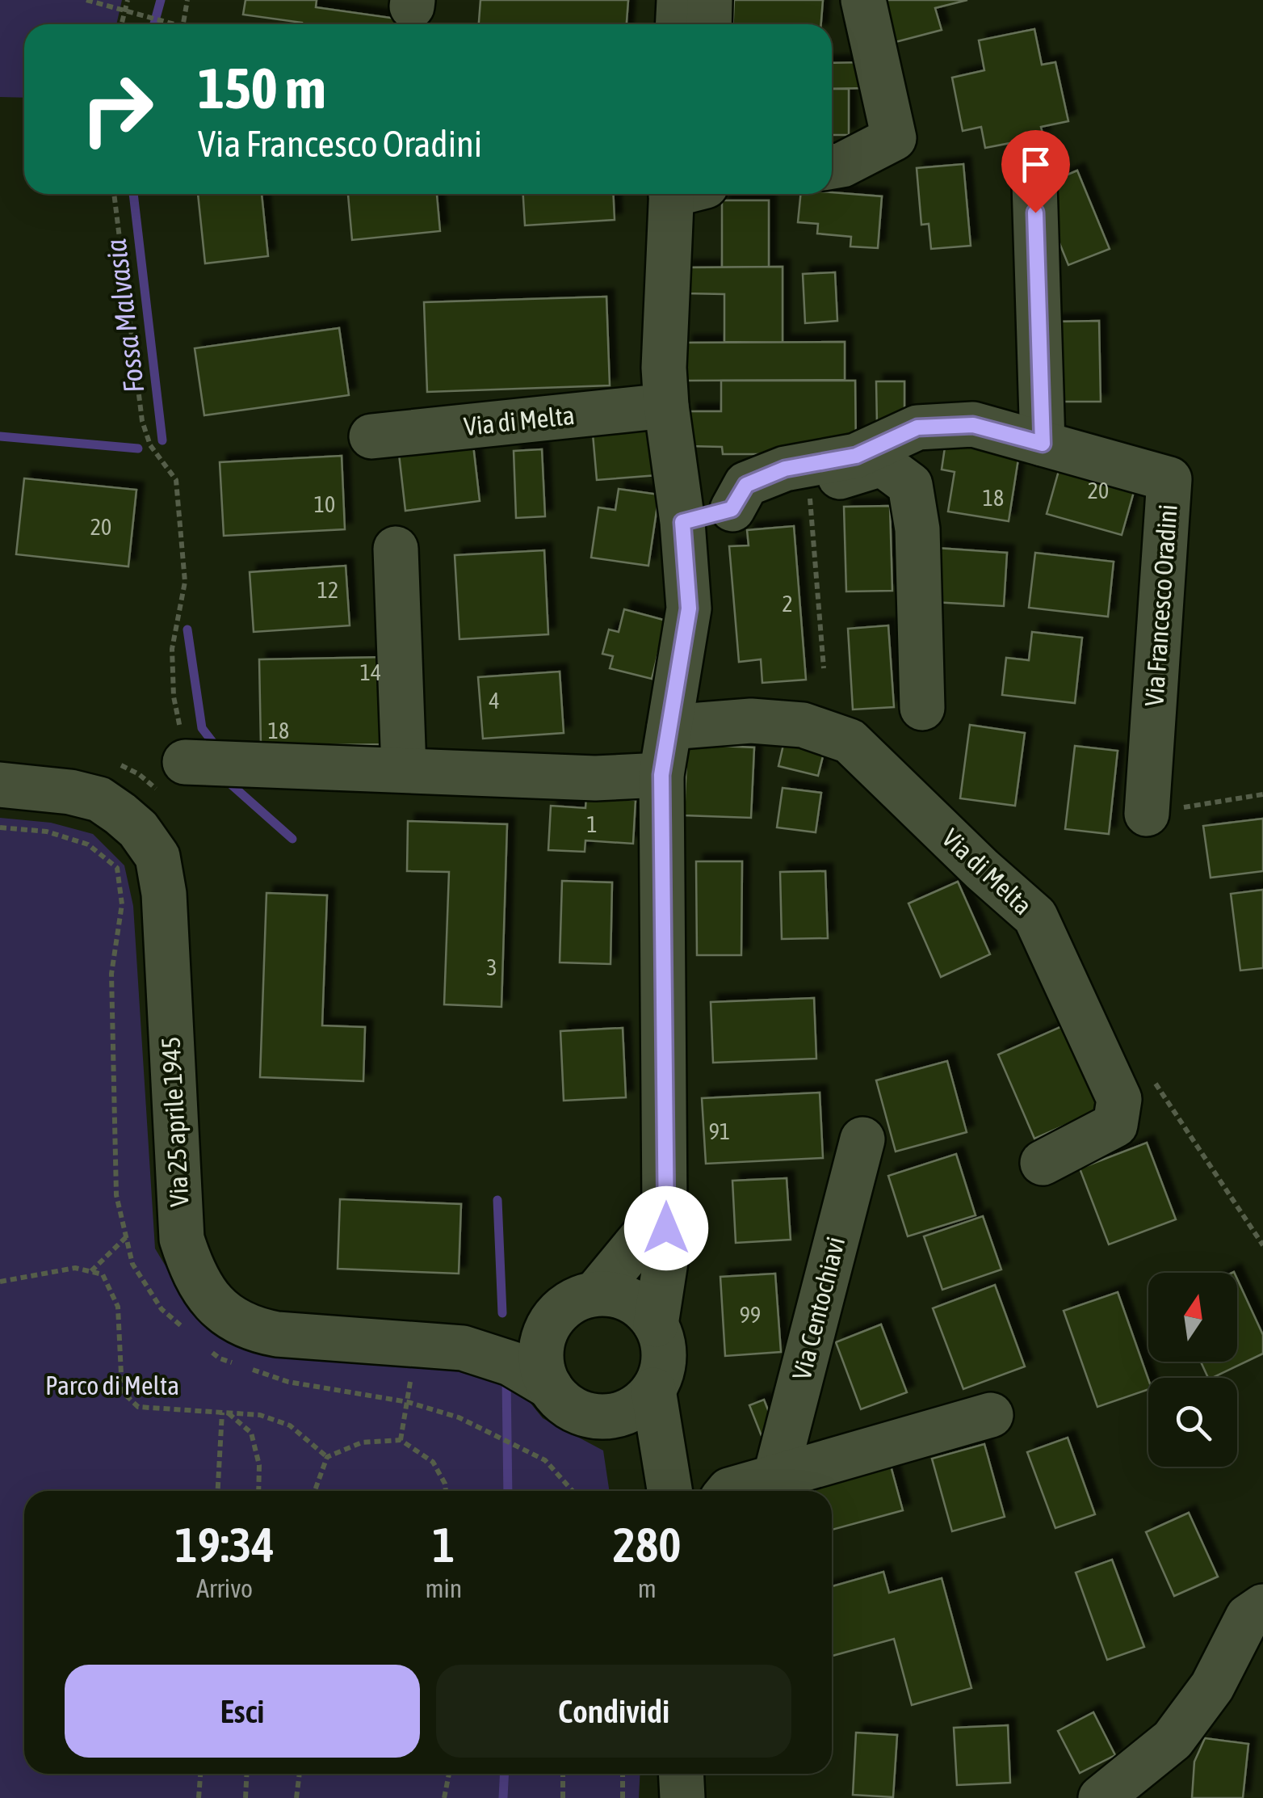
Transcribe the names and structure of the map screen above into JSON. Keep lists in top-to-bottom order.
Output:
{
  "streets": {
    "street": [
      "Via di Melta",
      "Via Francesco Oradini",
      "Via 25 aprile 1945",
      "Via Centochiavi"
    ]
  },
  "water": ["Fossa Malvasia"],
  "parks": ["Parco di Melta"],
  "house_numbers": [
    "20",
    "18",
    "10",
    "20",
    "12",
    "2",
    "14",
    "4",
    "18",
    "1",
    "3",
    "91",
    "99"
  ],
  "north": "top",
  "page": {
    "turn": ["150 m", "Via Francesco Oradini"],
    "eta": [
      "19:34",
      "Arrivo",
      "1",
      "min",
      "280",
      "m"
    ],
    "buttons": ["Esci", "Condividi"]
  }
}
